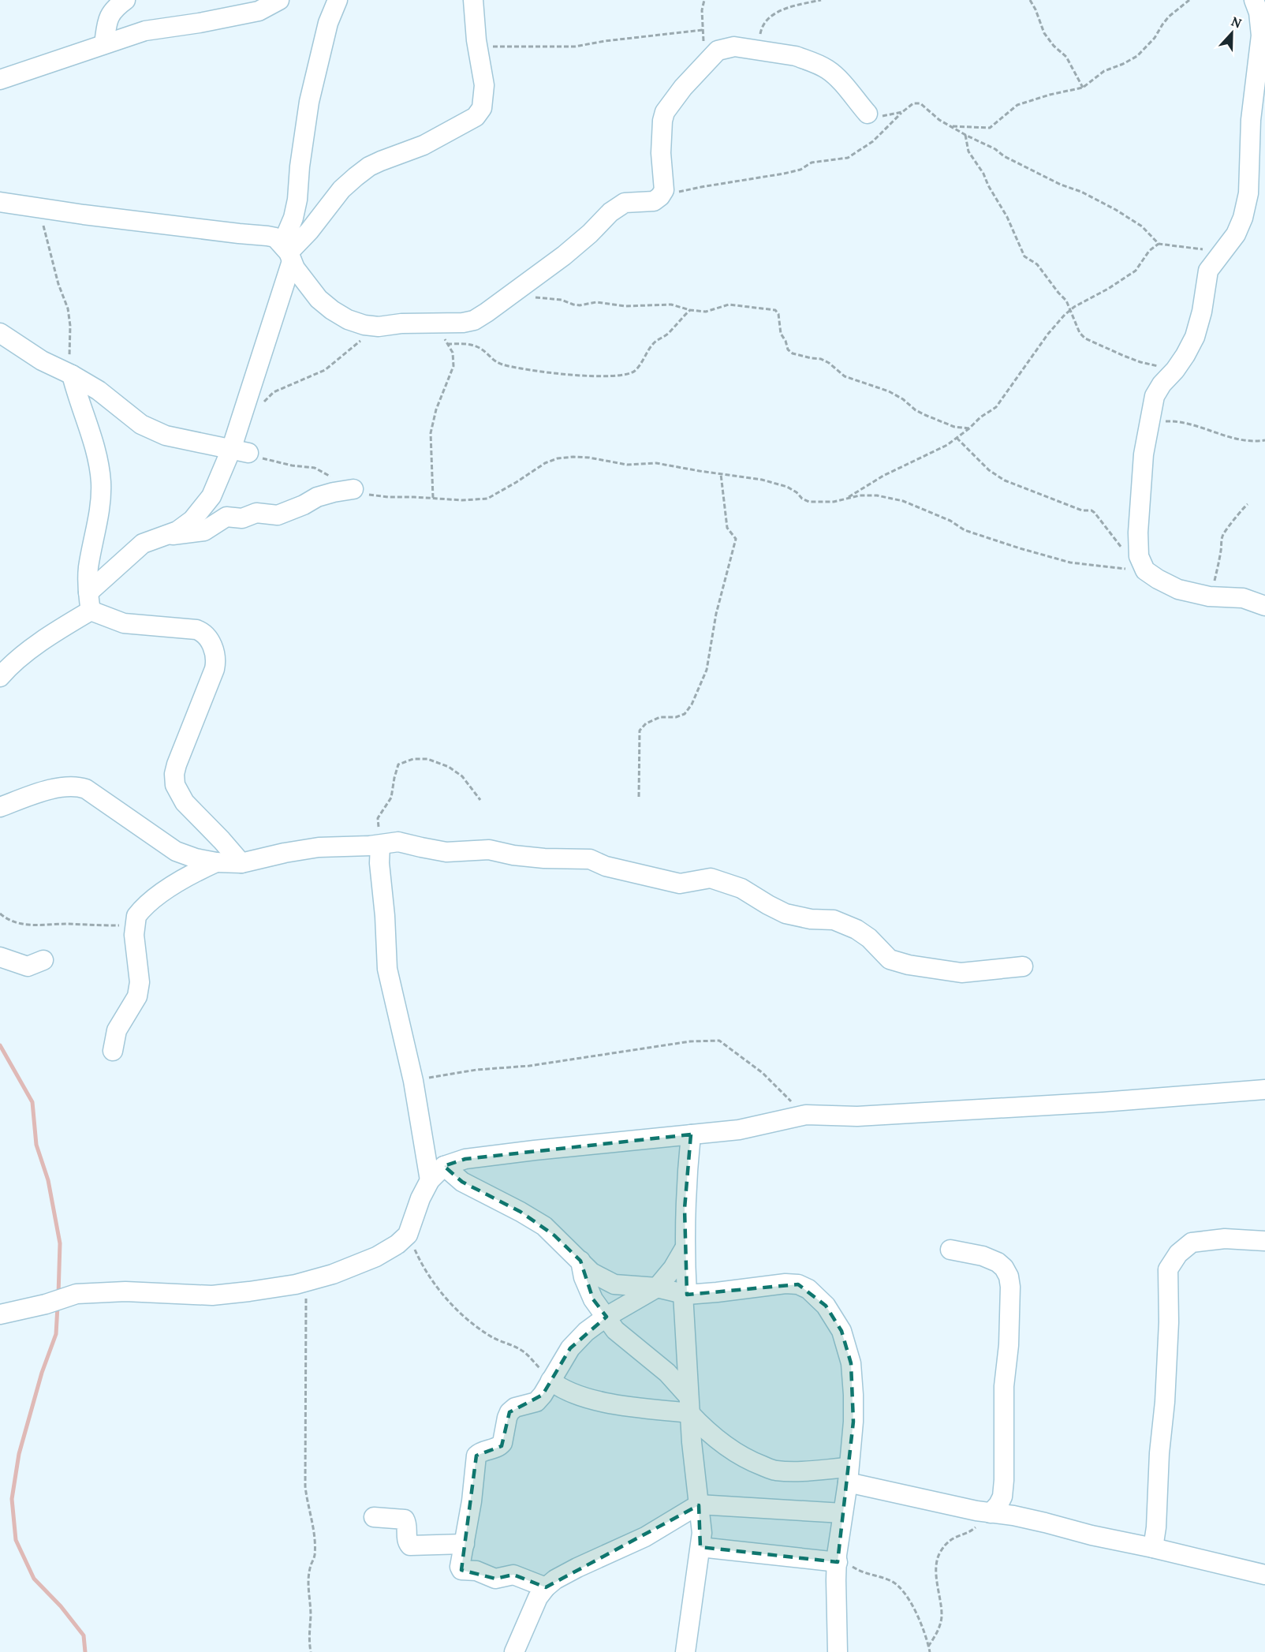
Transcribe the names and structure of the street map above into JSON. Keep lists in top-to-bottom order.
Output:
{
  "north": "top"
}
